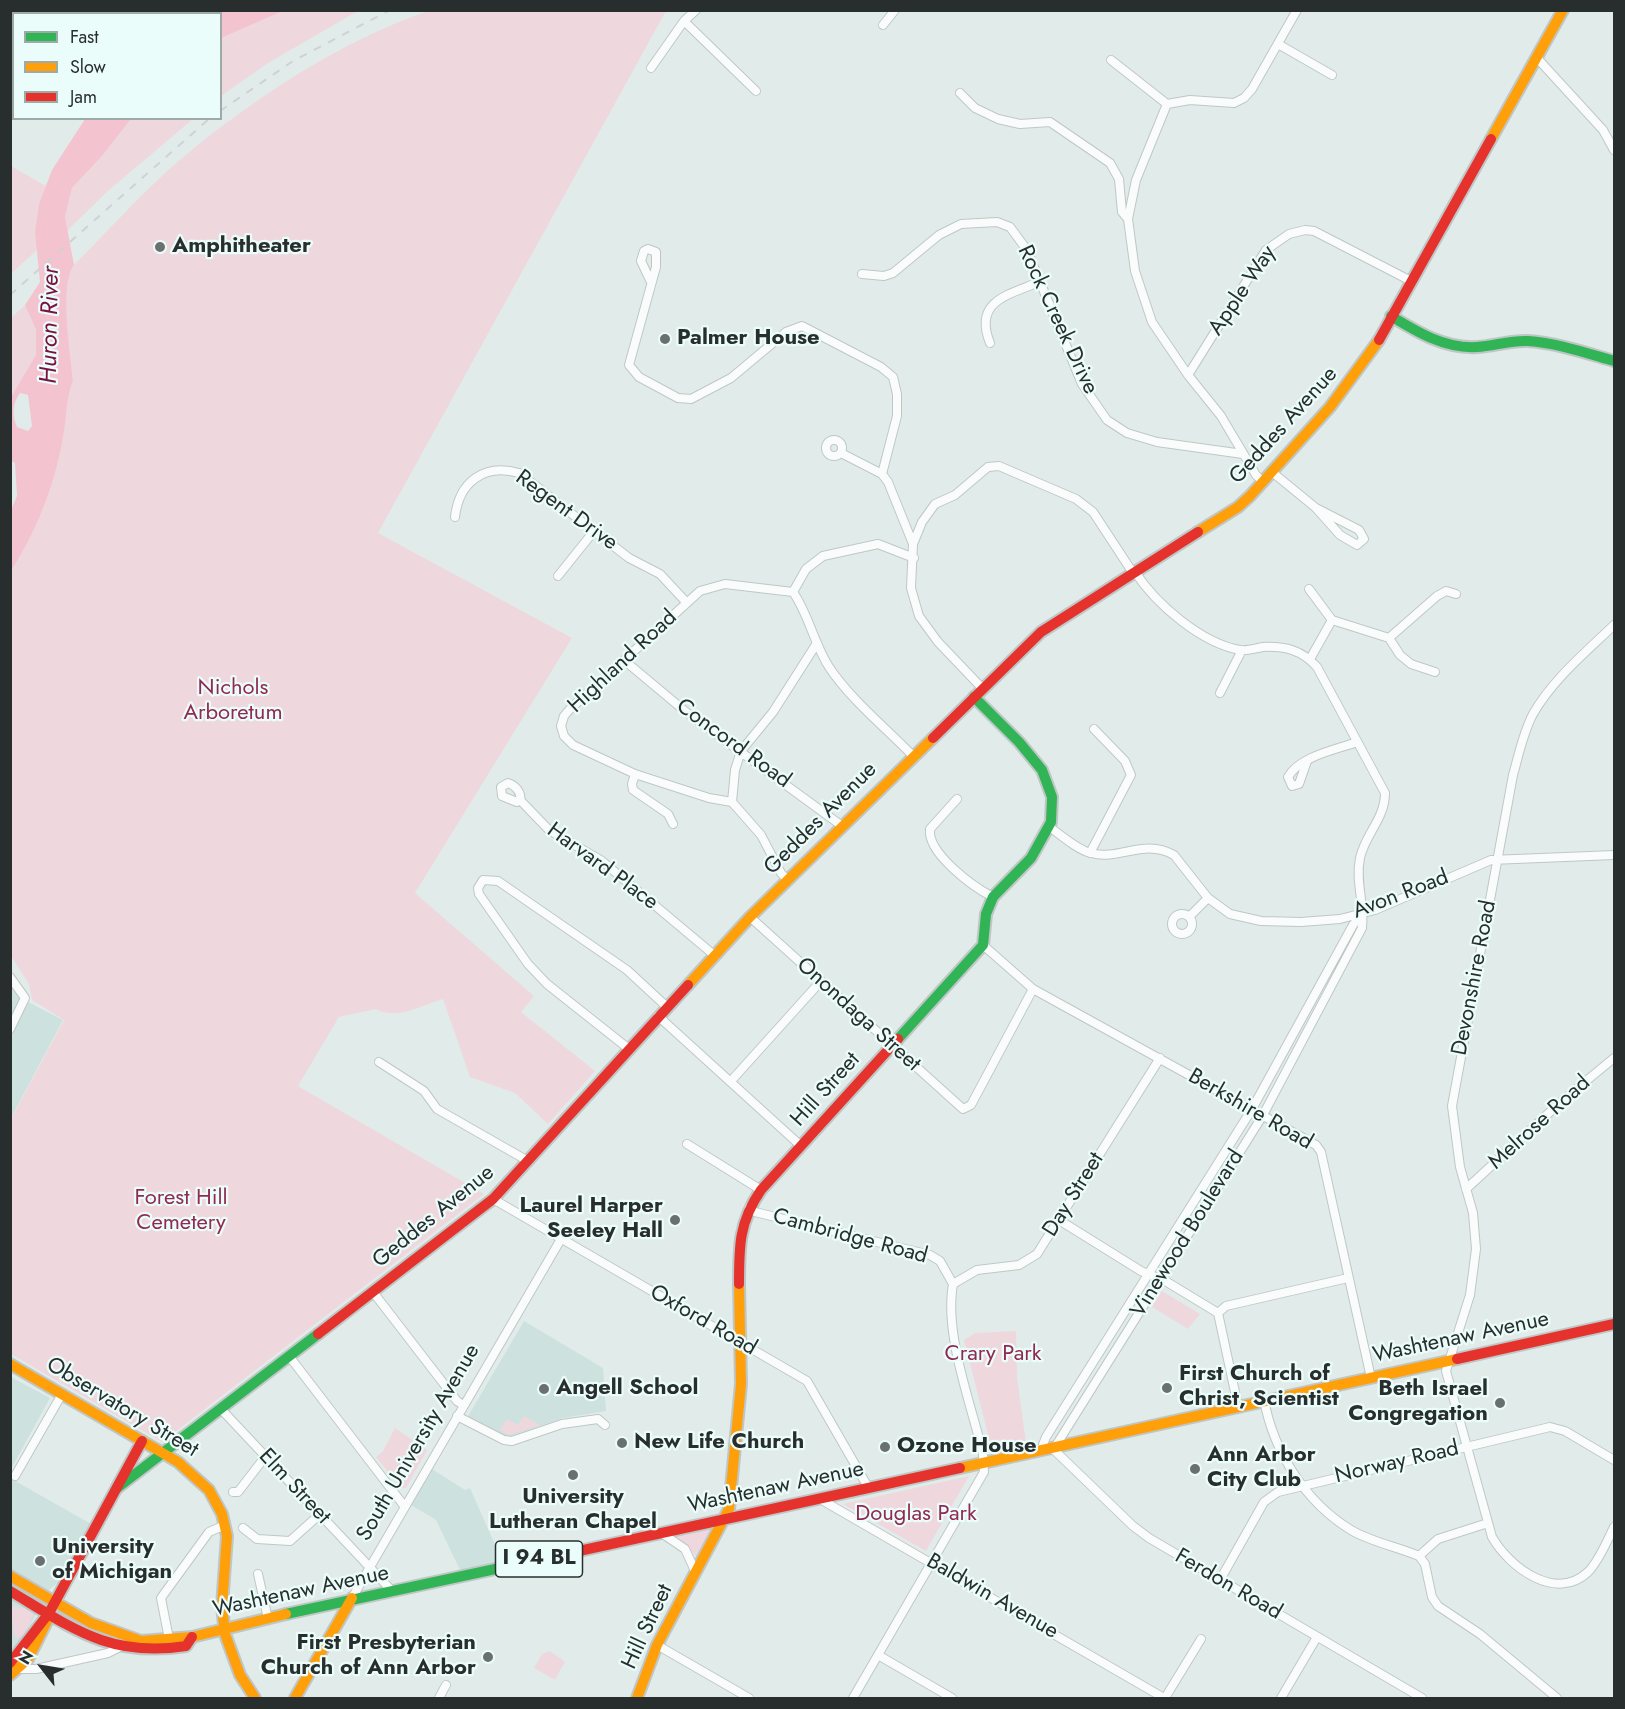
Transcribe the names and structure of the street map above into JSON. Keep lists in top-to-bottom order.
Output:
{
  "streets": {
    "main road": [
      "Geddes Avenue",
      "Hill Street",
      "Washtenaw Avenue",
      "Observatory Street",
      "South University Avenue",
      "I 94 BL"
    ],
    "street": [
      "Apple Way",
      "Rock Creek Drive",
      "Regent Drive",
      "Highland Road",
      "Concord Road",
      "Harvard Place",
      "Avon Road",
      "Devonshire Road",
      "Onondaga Street",
      "Berkshire Road",
      "Melrose Road",
      "Day Street",
      "Vinewood Boulevard",
      "Cambridge Road",
      "Oxford Road",
      "Norway Road",
      "Elm Street",
      "Ferdon Road",
      "Baldwin Avenue"
    ]
  },
  "crossings": [
    ["Apple Way", "Geddes Avenue"],
    ["Geddes Avenue", "Concord Road"],
    ["Geddes Avenue", "Harvard Place"],
    ["Geddes Avenue", "Onondaga Street"],
    ["Geddes Avenue", "Oxford Road"],
    ["Geddes Avenue", "Washtenaw Avenue"],
    ["Geddes Avenue", "Observatory Street"],
    ["Geddes Avenue", "Elm Street"],
    ["Regent Drive", "Highland Road"],
    ["Highland Road", "Concord Road"],
    ["Avon Road", "Devonshire Road"],
    ["Avon Road", "Vinewood Boulevard"],
    ["Devonshire Road", "Melrose Road"],
    ["Devonshire Road", "Washtenaw Avenue"],
    ["Onondaga Street", "Hill Street"],
    ["Onondaga Street", "Berkshire Road"],
    ["Hill Street", "Berkshire Road"],
    ["Hill Street", "Cambridge Road"],
    ["Hill Street", "Oxford Road"],
    ["Hill Street", "Washtenaw Avenue"],
    ["Berkshire Road", "Day Street"],
    ["Berkshire Road", "Vinewood Boulevard"],
    ["Berkshire Road", "Washtenaw Avenue"],
    ["Day Street", "Cambridge Road"],
    ["Vinewood Boulevard", "Washtenaw Avenue"],
    ["Vinewood Boulevard", "Ferdon Road"],
    ["Cambridge Road", "Washtenaw Avenue"],
    ["Oxford Road", "Washtenaw Avenue"],
    ["Oxford Road", "South University Avenue"],
    ["Washtenaw Avenue", "Observatory Street"],
    ["Washtenaw Avenue", "South University Avenue"],
    ["Washtenaw Avenue", "Elm Street"],
    ["Washtenaw Avenue", "Ferdon Road"],
    ["Washtenaw Avenue", "Baldwin Avenue"],
    ["South University Avenue", "Elm Street"],
    ["Norway Road", "Ferdon Road"]
  ],
  "water": ["Huron River"],
  "parks": [
    "Nichols Arboretum",
    "Forest Hill Cemetery",
    "Crary Park",
    "Douglas Park"
  ],
  "places": [
    "Amphitheater",
    "Palmer House",
    "Laurel Harper Seeley Hall",
    "First Church of Christ, Scientist",
    "Angell School",
    "Beth Israel Congregation",
    "New Life Church",
    "Ozone House",
    "Ann Arbor City Club",
    "University Lutheran Chapel",
    "University of Michigan",
    "First Presbyterian Church of Ann Arbor"
  ],
  "legend": ["Fast", "Slow", "Jam"],
  "north": "top left"
}
